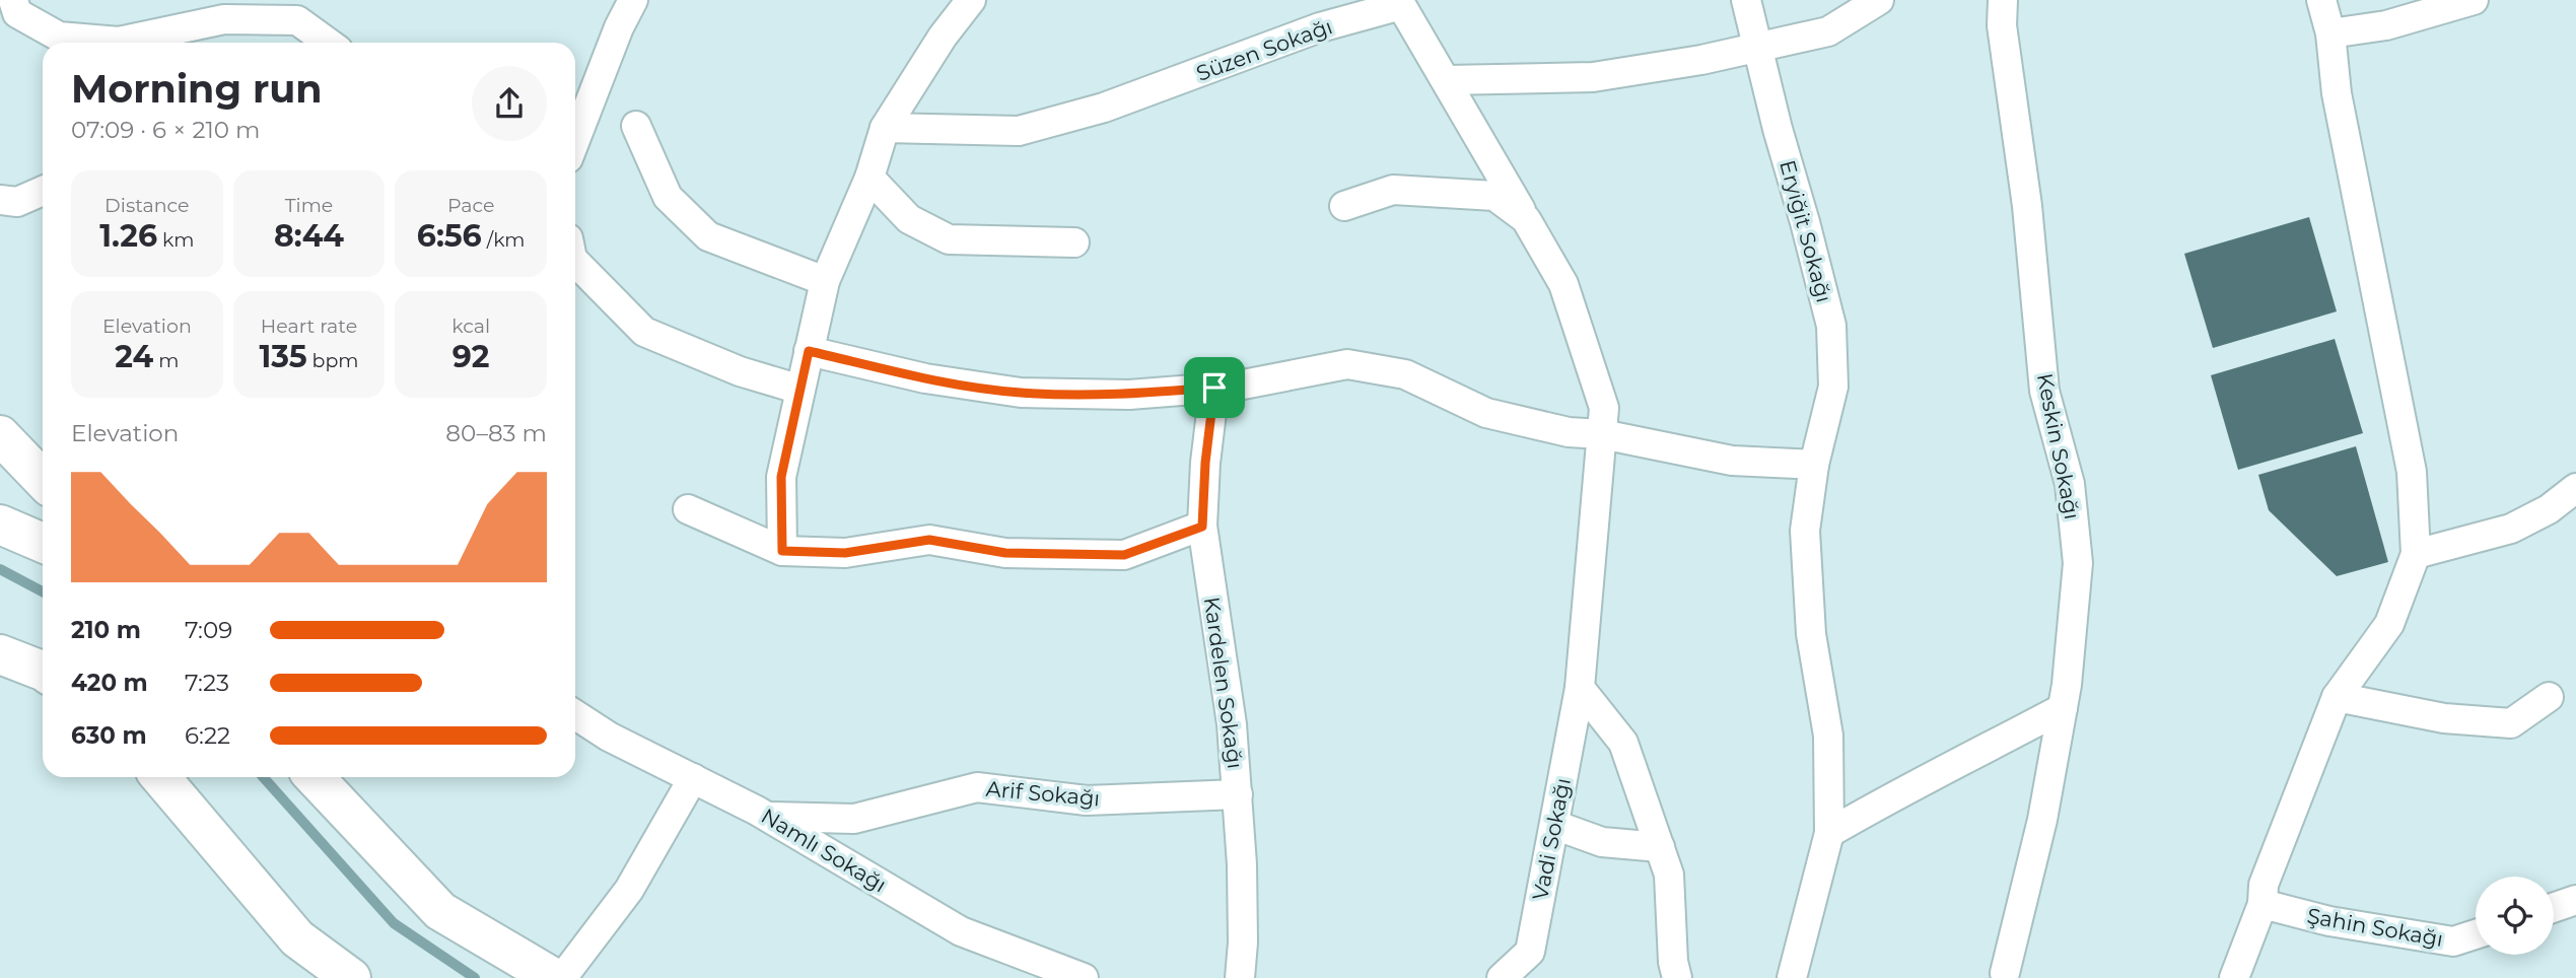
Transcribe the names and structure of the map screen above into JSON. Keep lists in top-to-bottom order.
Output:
{
  "streets": {
    "street": [
      "Süzen Sokağı",
      "Eryiğit Sokağı",
      "Keskin Sokağı",
      "Kardelen Sokağı",
      "Arif Sokağı",
      "Vadi Sokağı",
      "Namlı Sokağı",
      "Şahin Sokağı"
    ]
  },
  "crossings": [
    ["Süzen Sokağı", "Vadi Sokağı"],
    ["Kardelen Sokağı", "Arif Sokağı"],
    ["Arif Sokağı", "Namlı Sokağı"]
  ],
  "page": {
    "heading": ["Morning run", "07:09 · 6 × 210 m"],
    "stats": [
      ["Distance", "1.26 km"],
      ["Time", "8:44"],
      ["Pace", "6:56 /km"],
      ["Elevation", "24 m"],
      ["Heart rate", "135 bpm"],
      ["kcal", "92"]
    ],
    "chart": ["Elevation", "80–83 m"],
    "list": [
      {
        "name": "210 m",
        "note": "7:09"
      },
      {
        "name": "420 m",
        "note": "7:23"
      },
      {
        "name": "630 m",
        "note": "6:22"
      }
    ]
  }
}
